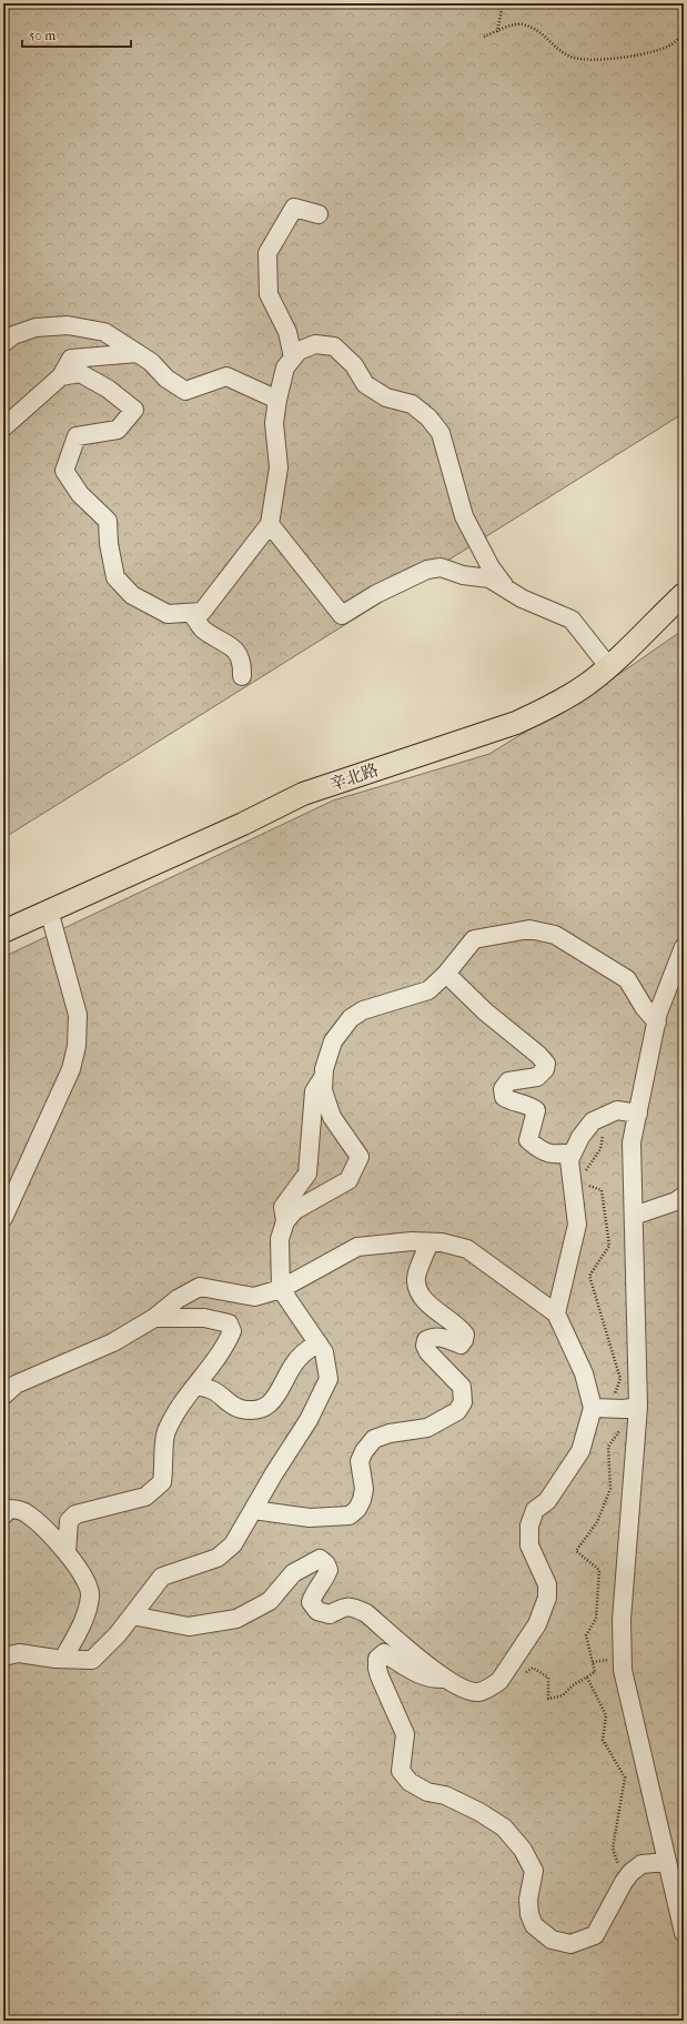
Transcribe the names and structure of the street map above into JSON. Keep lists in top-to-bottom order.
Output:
{
  "streets": {
    "main road": ["辛北路"]
  },
  "scale_bar": "50 m"
}
